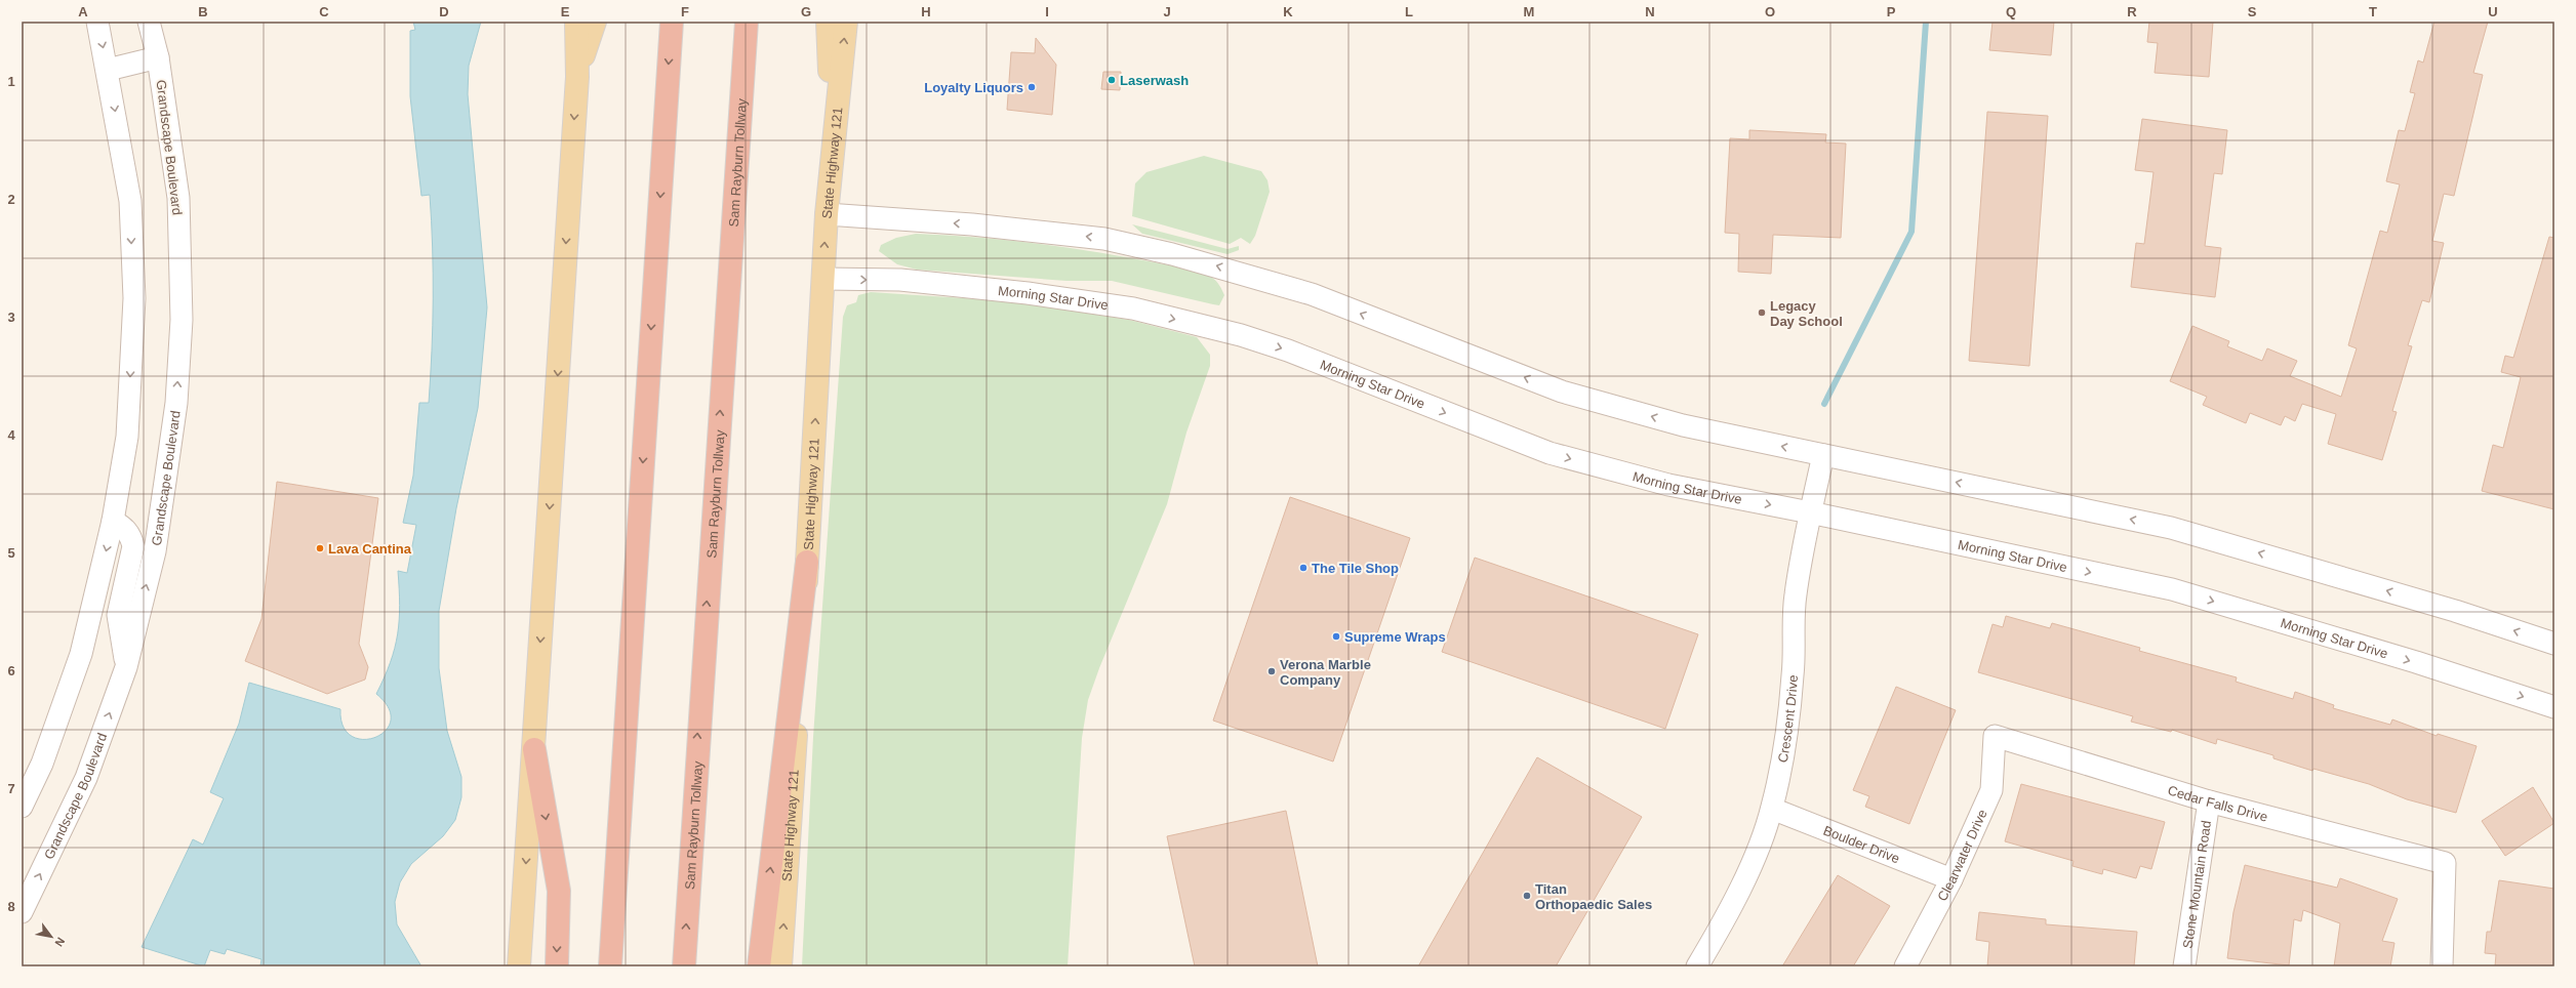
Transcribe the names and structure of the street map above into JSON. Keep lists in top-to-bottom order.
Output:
{
  "streets": {
    "highway": ["Sam Rayburn Tollway"],
    "main road": ["State Highway 121"],
    "street": [
      "Grandscape Boulevard",
      "Morning Star Drive",
      "Crescent Drive",
      "Cedar Falls Drive",
      "Boulder Drive",
      "Clearwater Drive",
      "Stone Mountain Road"
    ]
  },
  "crossings": [
    ["State Highway 121", "Morning Star Drive"],
    ["Morning Star Drive", "Crescent Drive"],
    ["Crescent Drive", "Boulder Drive"],
    ["Cedar Falls Drive", "Clearwater Drive"],
    ["Cedar Falls Drive", "Stone Mountain Road"],
    ["Boulder Drive", "Clearwater Drive"]
  ],
  "one_way": ["State Highway 121"],
  "places": [
    "Laserwash",
    "Loyalty Liquors",
    "Legacy Day School",
    "Lava Cantina",
    "The Tile Shop",
    "Supreme Wraps",
    "Verona Marble Company",
    "Titan Orthopaedic Sales"
  ],
  "north": "bottom right",
  "grid": {
    "columns": [
      "A",
      "B",
      "C",
      "D",
      "E",
      "F",
      "G",
      "H",
      "I",
      "J",
      "K",
      "L",
      "M",
      "N",
      "O",
      "P",
      "Q",
      "R",
      "S",
      "T",
      "U"
    ],
    "rows": [
      "1",
      "2",
      "3",
      "4",
      "5",
      "6",
      "7",
      "8"
    ]
  }
}
